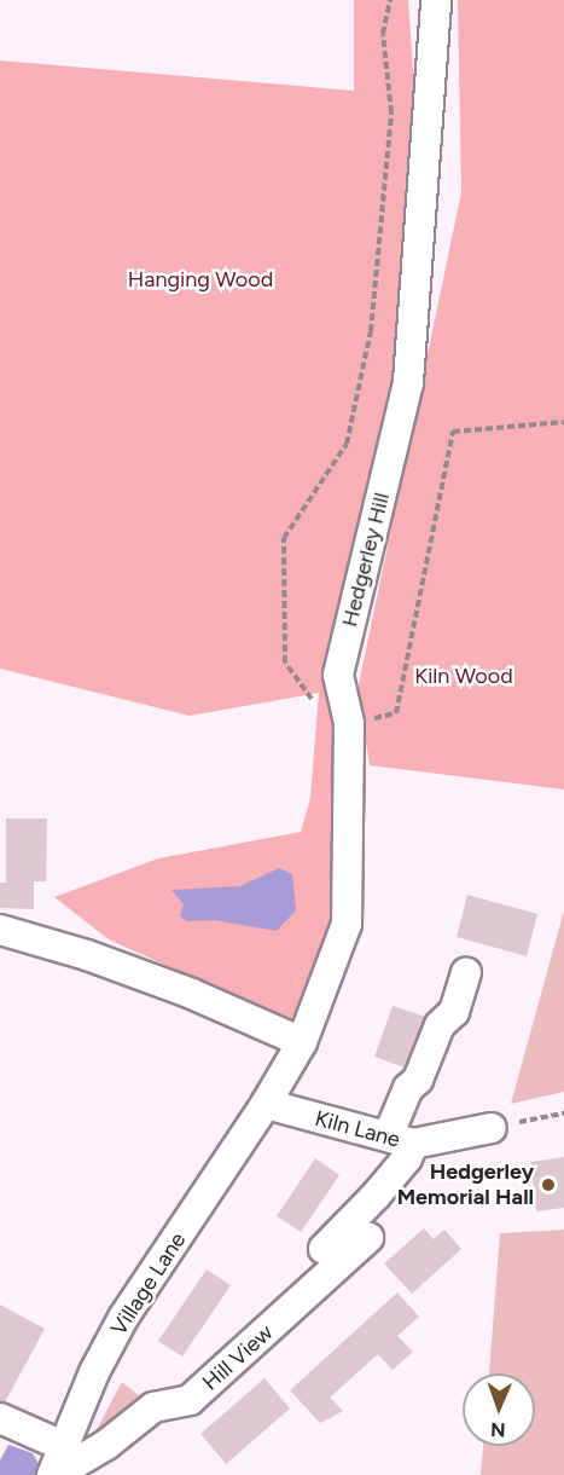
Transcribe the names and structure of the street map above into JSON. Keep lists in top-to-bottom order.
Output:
{
  "streets": {
    "street": [
      "Hedgerley Hill",
      "Kiln Lane",
      "Village Lane",
      "Hill View"
    ]
  },
  "crossings": [
    ["Hedgerley Hill", "Kiln Lane"],
    ["Hedgerley Hill", "Village Lane"],
    ["Kiln Lane", "Village Lane"],
    ["Village Lane", "Hill View"]
  ],
  "parks": ["Hanging Wood", "Kiln Wood"],
  "places": ["Hedgerley Memorial Hall"],
  "north": "bottom"
}
